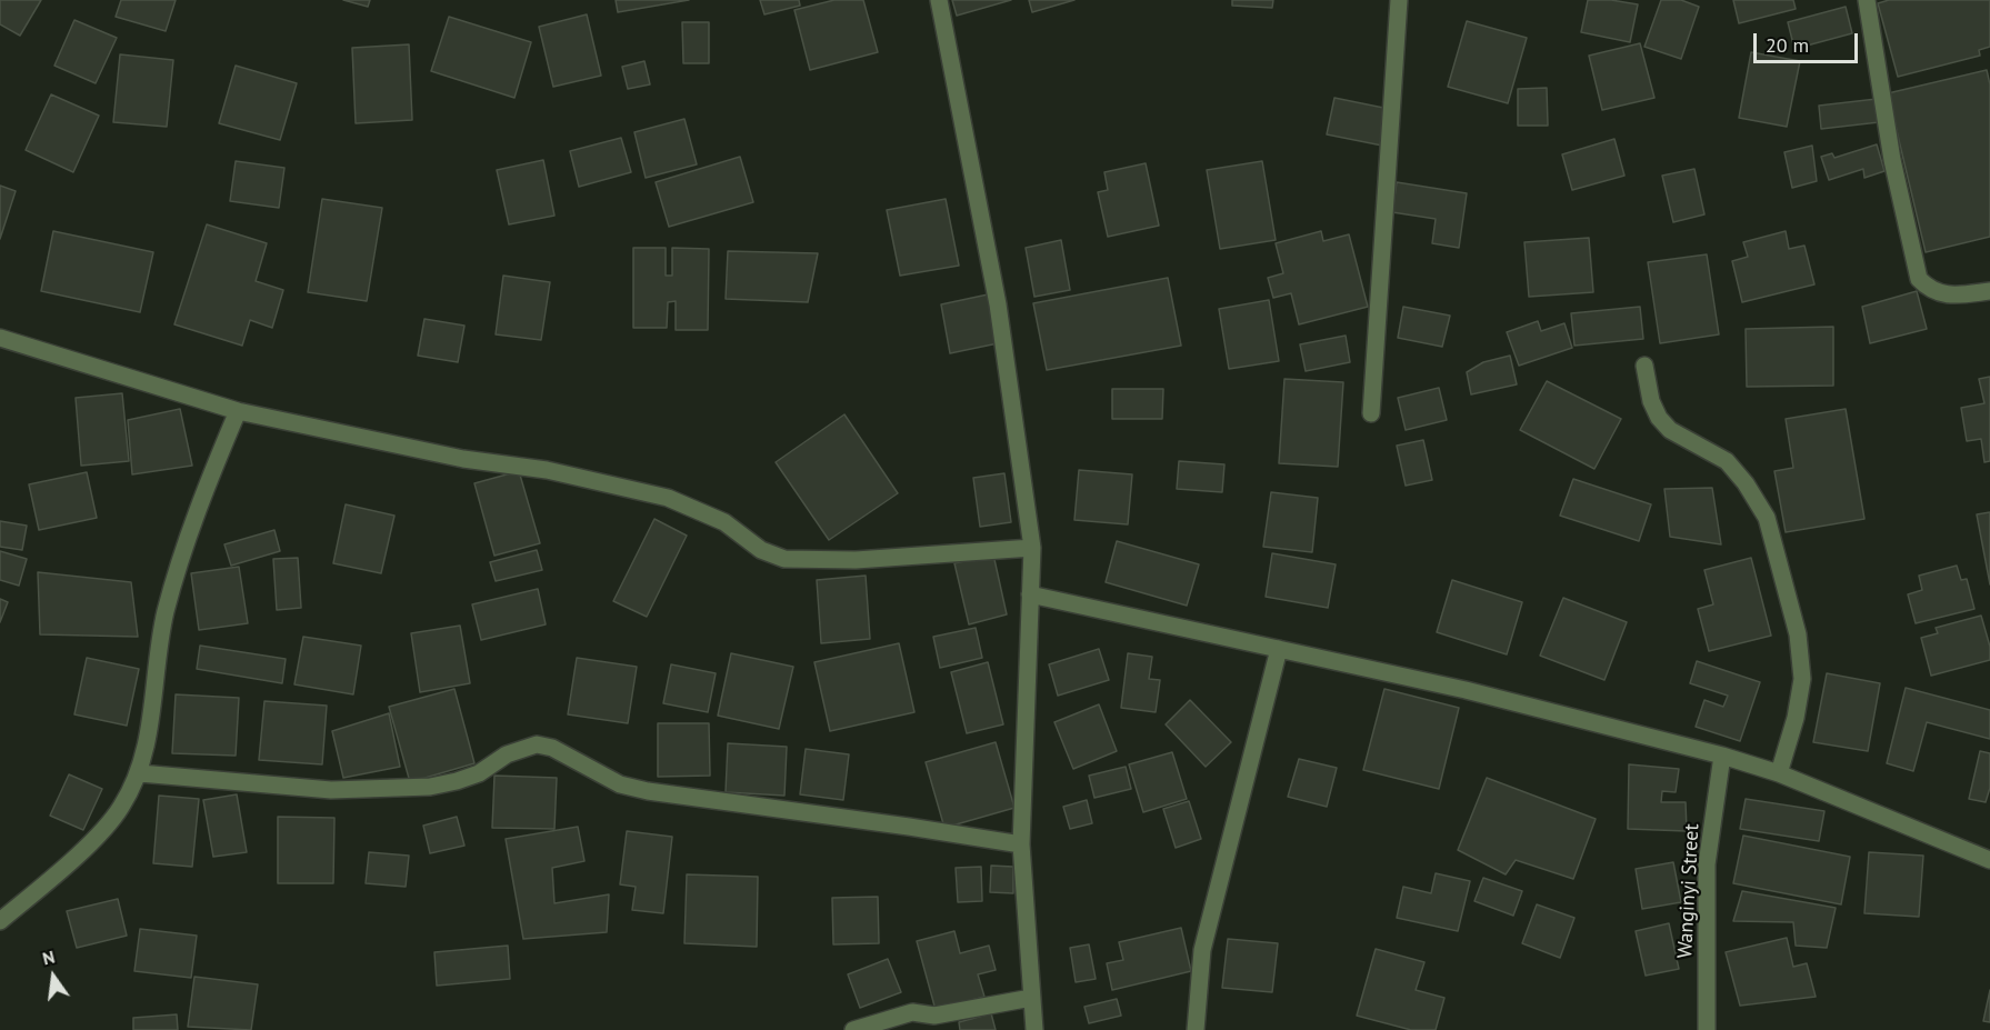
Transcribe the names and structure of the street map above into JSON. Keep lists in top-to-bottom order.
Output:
{
  "streets": {
    "street": ["Wanginyi Street"]
  },
  "scale_bar": "20 m",
  "north": "top"
}
